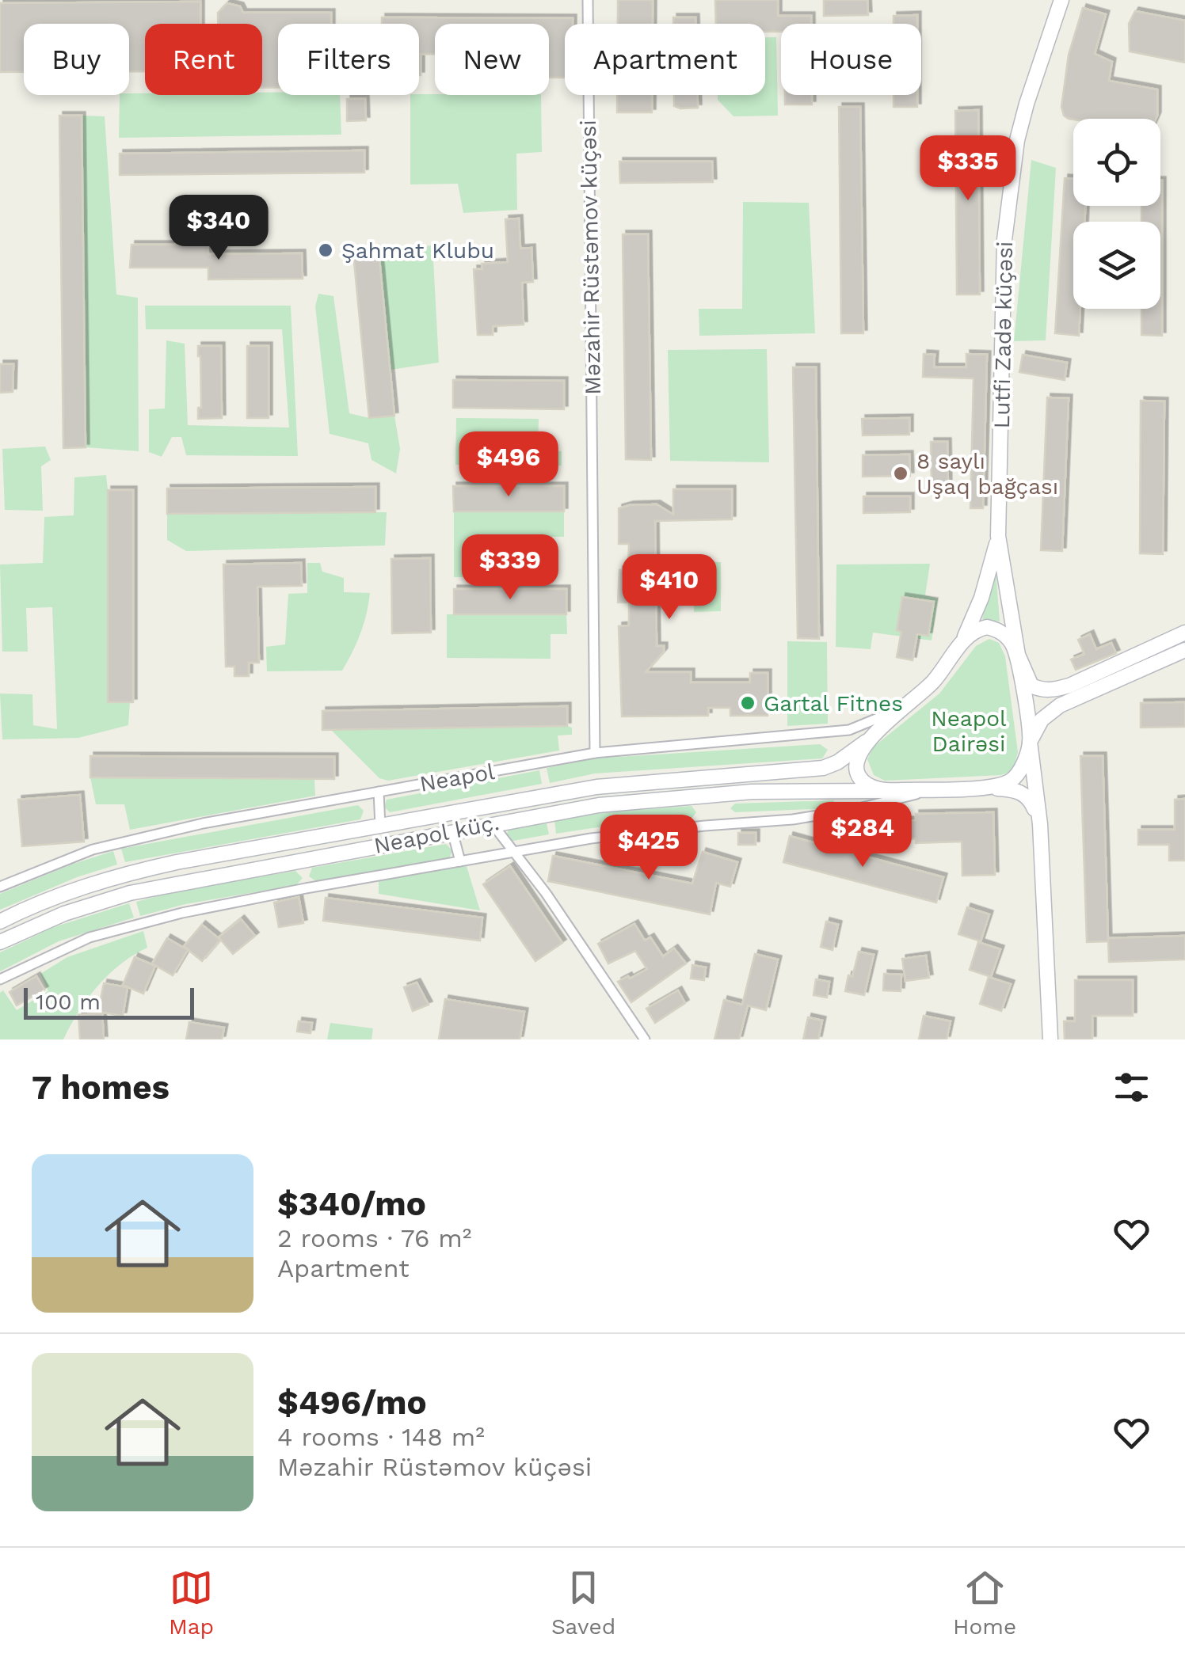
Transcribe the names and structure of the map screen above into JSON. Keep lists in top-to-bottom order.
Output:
{
  "streets": {
    "main road": ["Lutfi Zadə küçəsi", "Neapol küç."],
    "street": ["Məzahir Rüstəmov küçəsi", "Neapol"]
  },
  "crossings": [
    ["Məzahir Rüstəmov küçəsi", "Neapol"],
    ["Lutfi Zadə küçəsi", "Neapol küç."],
    ["Neapol", "Neapol küç."]
  ],
  "parks": ["Neapol Dairəsi"],
  "places": ["Şahmat Klubu", "8 saylı Uşaq bağçası", "Gartal Fitnes"],
  "scale_bar": "100 m",
  "page": {
    "chip": [
      "Buy",
      "Rent",
      "Filters",
      "New",
      "Apartment",
      "House"
    ],
    "price": [
      "$335",
      "$340",
      "$496",
      "$339",
      "$410",
      "$284",
      "$425"
    ],
    "scale": "100 m",
    "heading": "7 homes",
    "list": [
      {
        "name": "$340/mo",
        "note": "2 rooms · 76 m² · Apartment"
      },
      {
        "name": "$496/mo",
        "note": "4 rooms · 148 m² · Məzahir Rüstəmov küçəsi"
      }
    ],
    "tabs": ["Map", "Saved", "Home"]
  }
}
